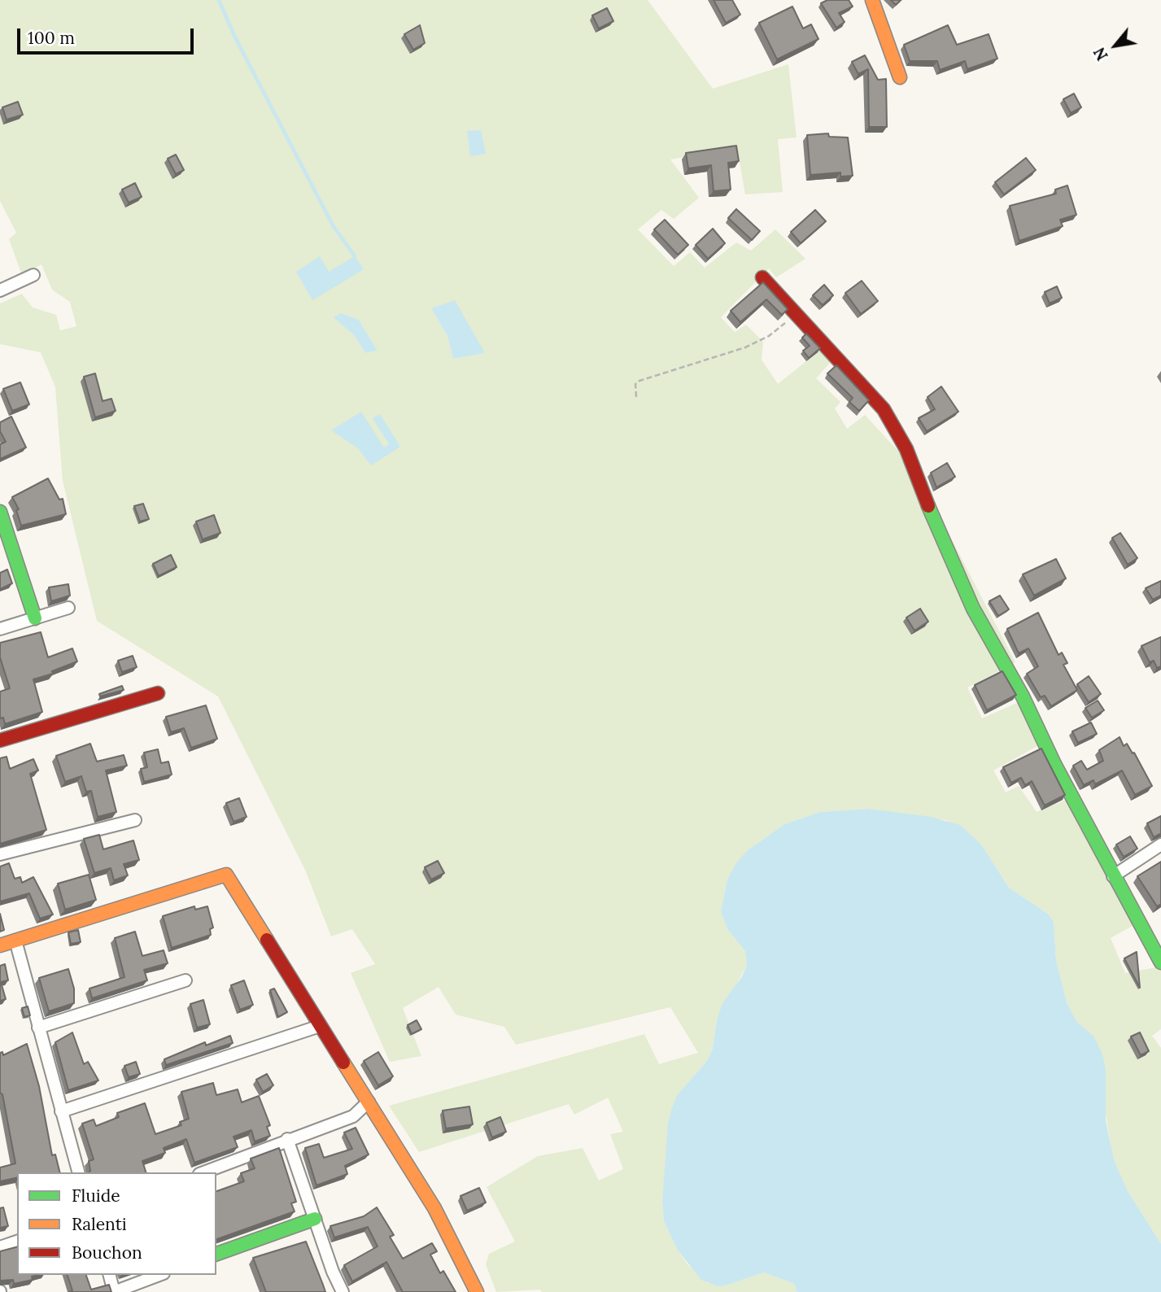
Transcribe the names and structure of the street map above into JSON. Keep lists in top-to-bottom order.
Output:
{
  "legend": ["Fluide", "Ralenti", "Bouchon"],
  "scale_bar": "100 m",
  "north": "bottom left"
}
